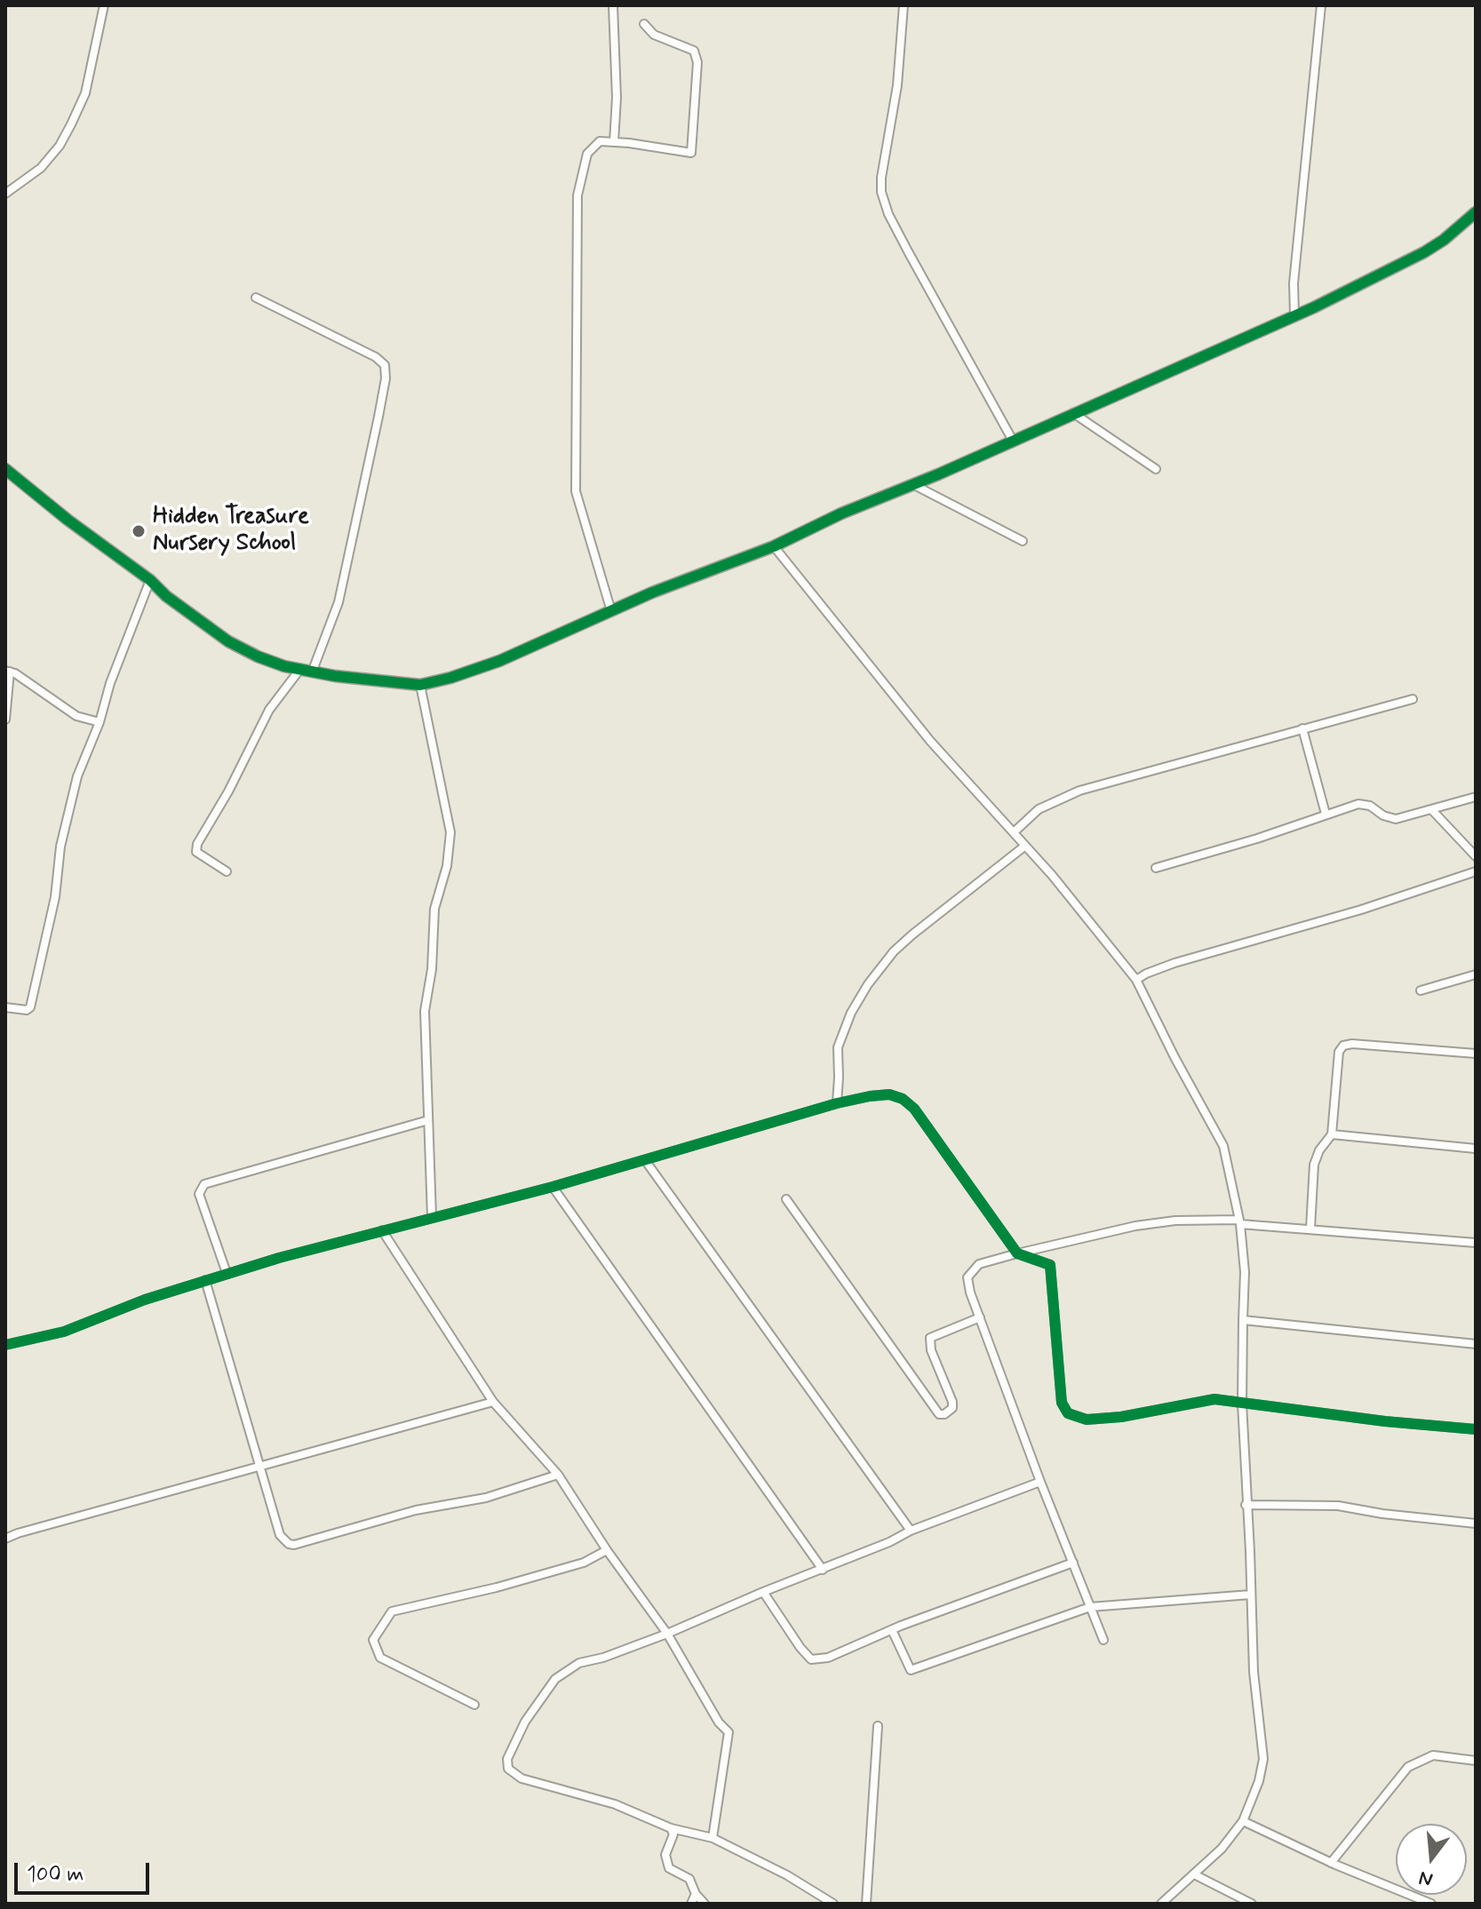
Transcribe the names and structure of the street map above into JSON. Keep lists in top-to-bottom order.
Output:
{
  "places": ["Hidden Treasure Nursery School"],
  "scale_bar": "100 m",
  "north": "bottom"
}
